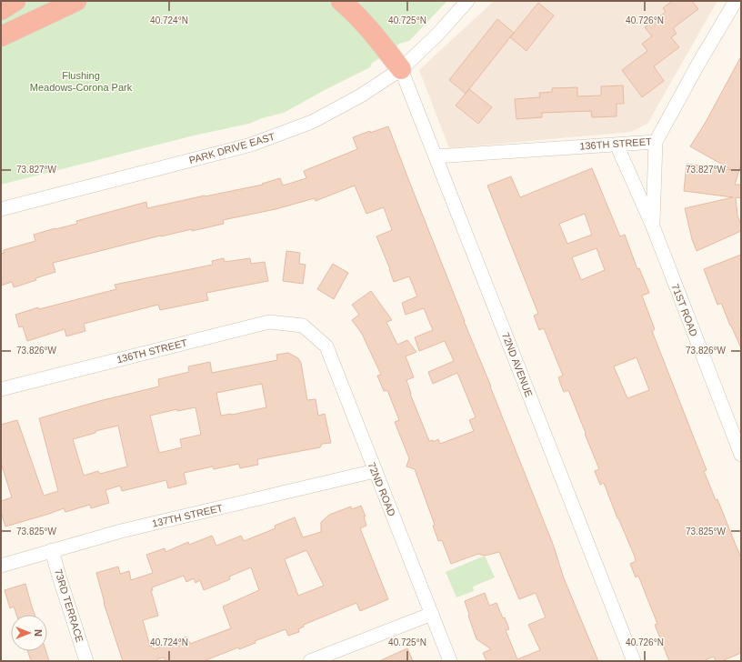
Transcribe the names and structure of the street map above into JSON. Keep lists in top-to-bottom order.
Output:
{
  "streets": {
    "street": [
      "136TH STREET",
      "PARK DRIVE EAST",
      "71ST ROAD",
      "72ND AVENUE",
      "72ND ROAD",
      "137TH STREET",
      "73RD TERRACE"
    ]
  },
  "crossings": [
    ["136TH STREET", "71ST ROAD"],
    ["136TH STREET", "72ND AVENUE"],
    ["136TH STREET", "72ND ROAD"],
    ["PARK DRIVE EAST", "72ND AVENUE"],
    ["72ND ROAD", "137TH STREET"],
    ["137TH STREET", "73RD TERRACE"]
  ],
  "parks": ["Flushing Meadows-Corona Park"],
  "north": "right",
  "coordinates": [
    "40.724°N",
    "40.725°N",
    "40.726°N",
    "73.827°W",
    "73.826°W",
    "73.825°W"
  ]
}
